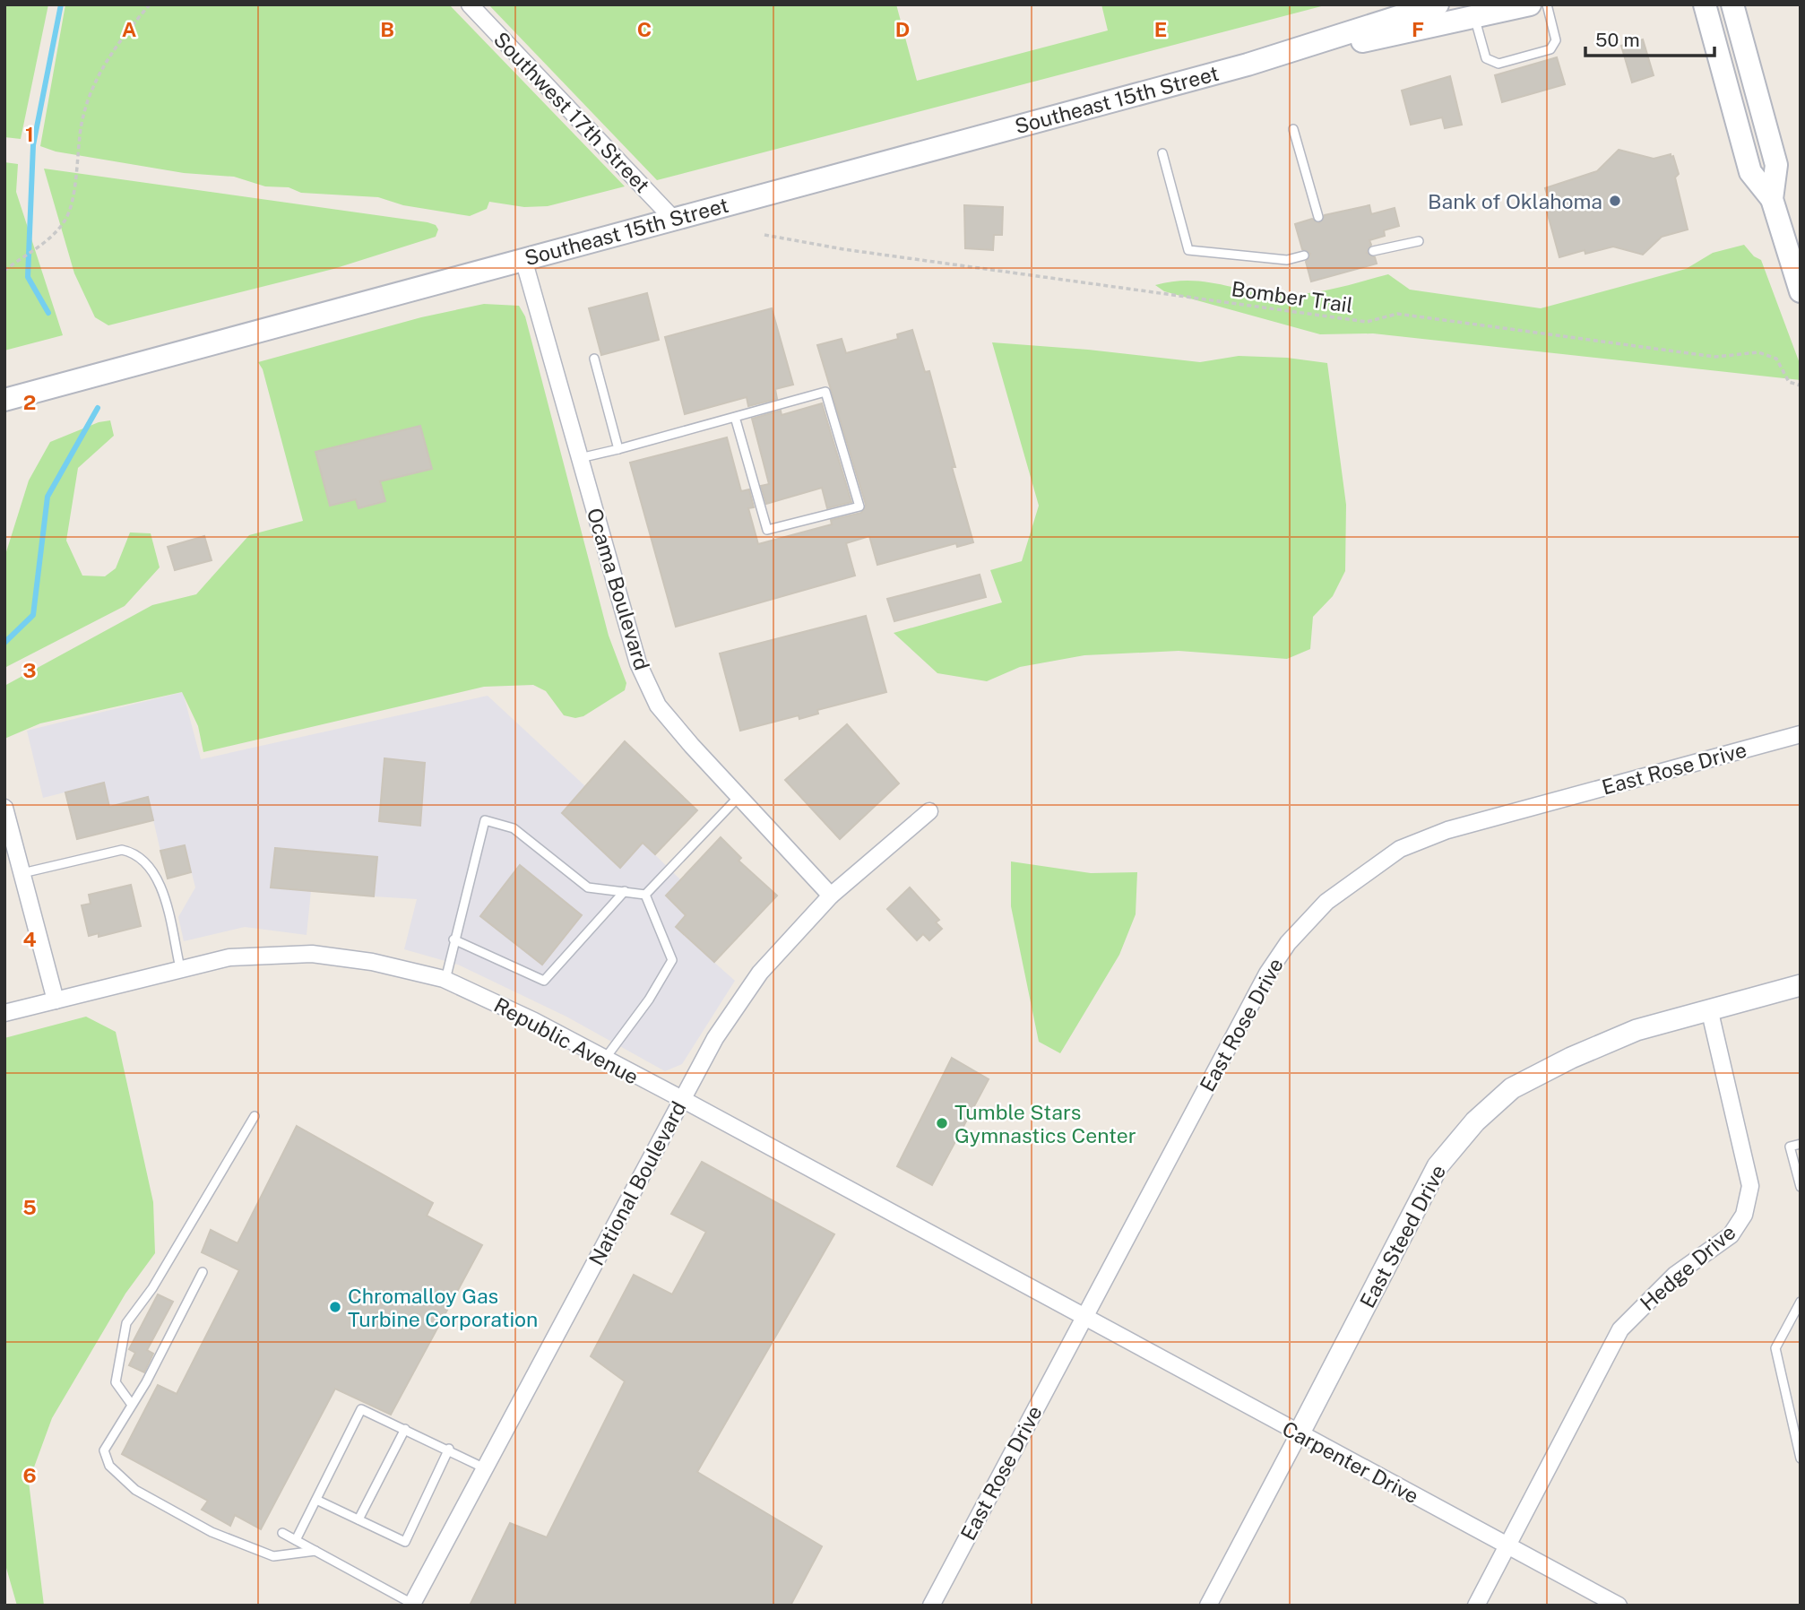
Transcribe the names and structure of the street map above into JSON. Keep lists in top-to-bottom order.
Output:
{
  "streets": {
    "main road": ["Southeast 15th Street"],
    "street": [
      "Southwest 17th Street",
      "Ocama Boulevard",
      "East Rose Drive",
      "Republic Avenue",
      "National Boulevard",
      "East Steed Drive",
      "Hedge Drive",
      "Carpenter Drive"
    ],
    "path": ["Bomber Trail"]
  },
  "crossings": [
    ["Southeast 15th Street", "Southwest 17th Street"],
    ["Southeast 15th Street", "Ocama Boulevard"],
    ["Ocama Boulevard", "National Boulevard"],
    ["East Rose Drive", "Republic Avenue"],
    ["East Rose Drive", "Carpenter Drive"],
    ["Republic Avenue", "National Boulevard"],
    ["Republic Avenue", "Carpenter Drive"],
    ["East Steed Drive", "Hedge Drive"],
    ["East Steed Drive", "Carpenter Drive"],
    ["Hedge Drive", "Carpenter Drive"]
  ],
  "places": ["Bank of Oklahoma", "Tumble Stars Gymnastics Center", "Chromalloy Gas Turbine Corporation"],
  "scale_bar": "50 m",
  "grid": {
    "columns": [
      "A",
      "B",
      "C",
      "D",
      "E",
      "F"
    ],
    "rows": [
      "1",
      "2",
      "3",
      "4",
      "5",
      "6"
    ]
  }
}
